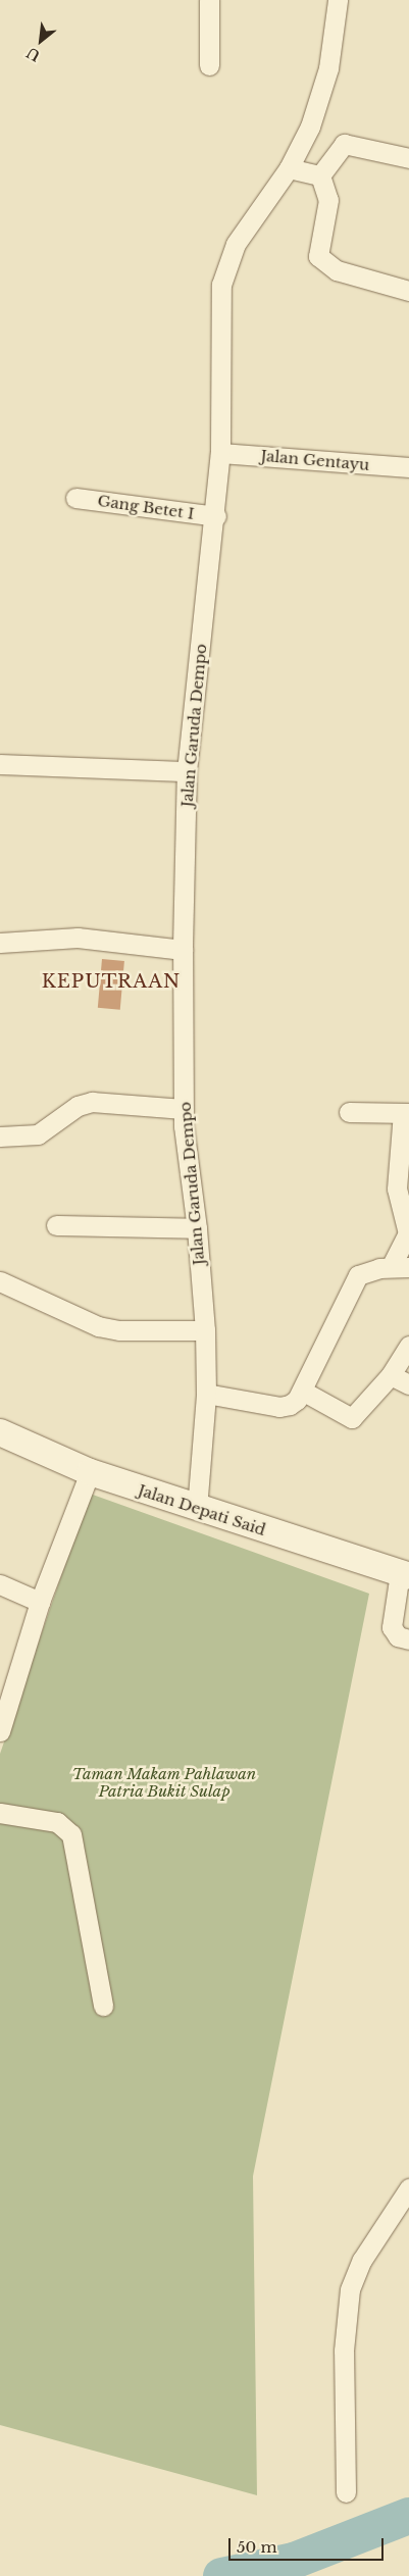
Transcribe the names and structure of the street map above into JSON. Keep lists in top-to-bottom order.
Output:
{
  "streets": {
    "main road": ["Jalan Depati Said"],
    "street": ["Jalan Gentayu", "Gang Betet I", "Jalan Garuda Dempo"]
  },
  "crossings": [
    ["Jalan Gentayu", "Jalan Garuda Dempo"],
    ["Gang Betet I", "Jalan Garuda Dempo"],
    ["Jalan Garuda Dempo", "Jalan Depati Said"]
  ],
  "districts": ["KEPUTRAAN"],
  "parks": ["Taman Makam Pahlawan Patria Bukit Sulap"],
  "scale_bar": "50 m",
  "north": "bottom left"
}
